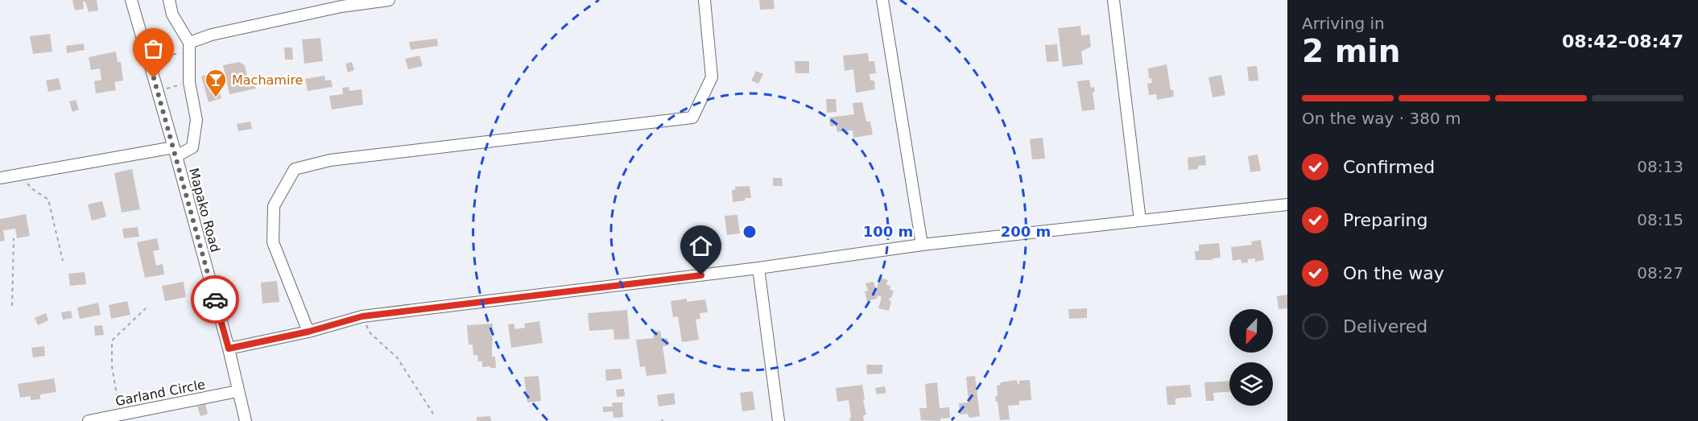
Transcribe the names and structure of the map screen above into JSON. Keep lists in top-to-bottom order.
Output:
{
  "streets": {
    "street": ["Mapako Road", "Garland Circle"]
  },
  "crossings": [
    ["Mapako Road", "Garland Circle"]
  ],
  "places": {
    "bar": ["Machamire"]
  },
  "north": "bottom left",
  "page": {
    "heading": ["2 min", "Arriving in", "08:42–08:47"],
    "bar": "On the way · 380 m",
    "list": [
      ["Confirmed", "08:13"],
      ["Preparing", "08:15"],
      ["On the way", "08:27"],
      "Delivered"
    ]
  },
  "rings": ["100 m", "200 m"]
}
